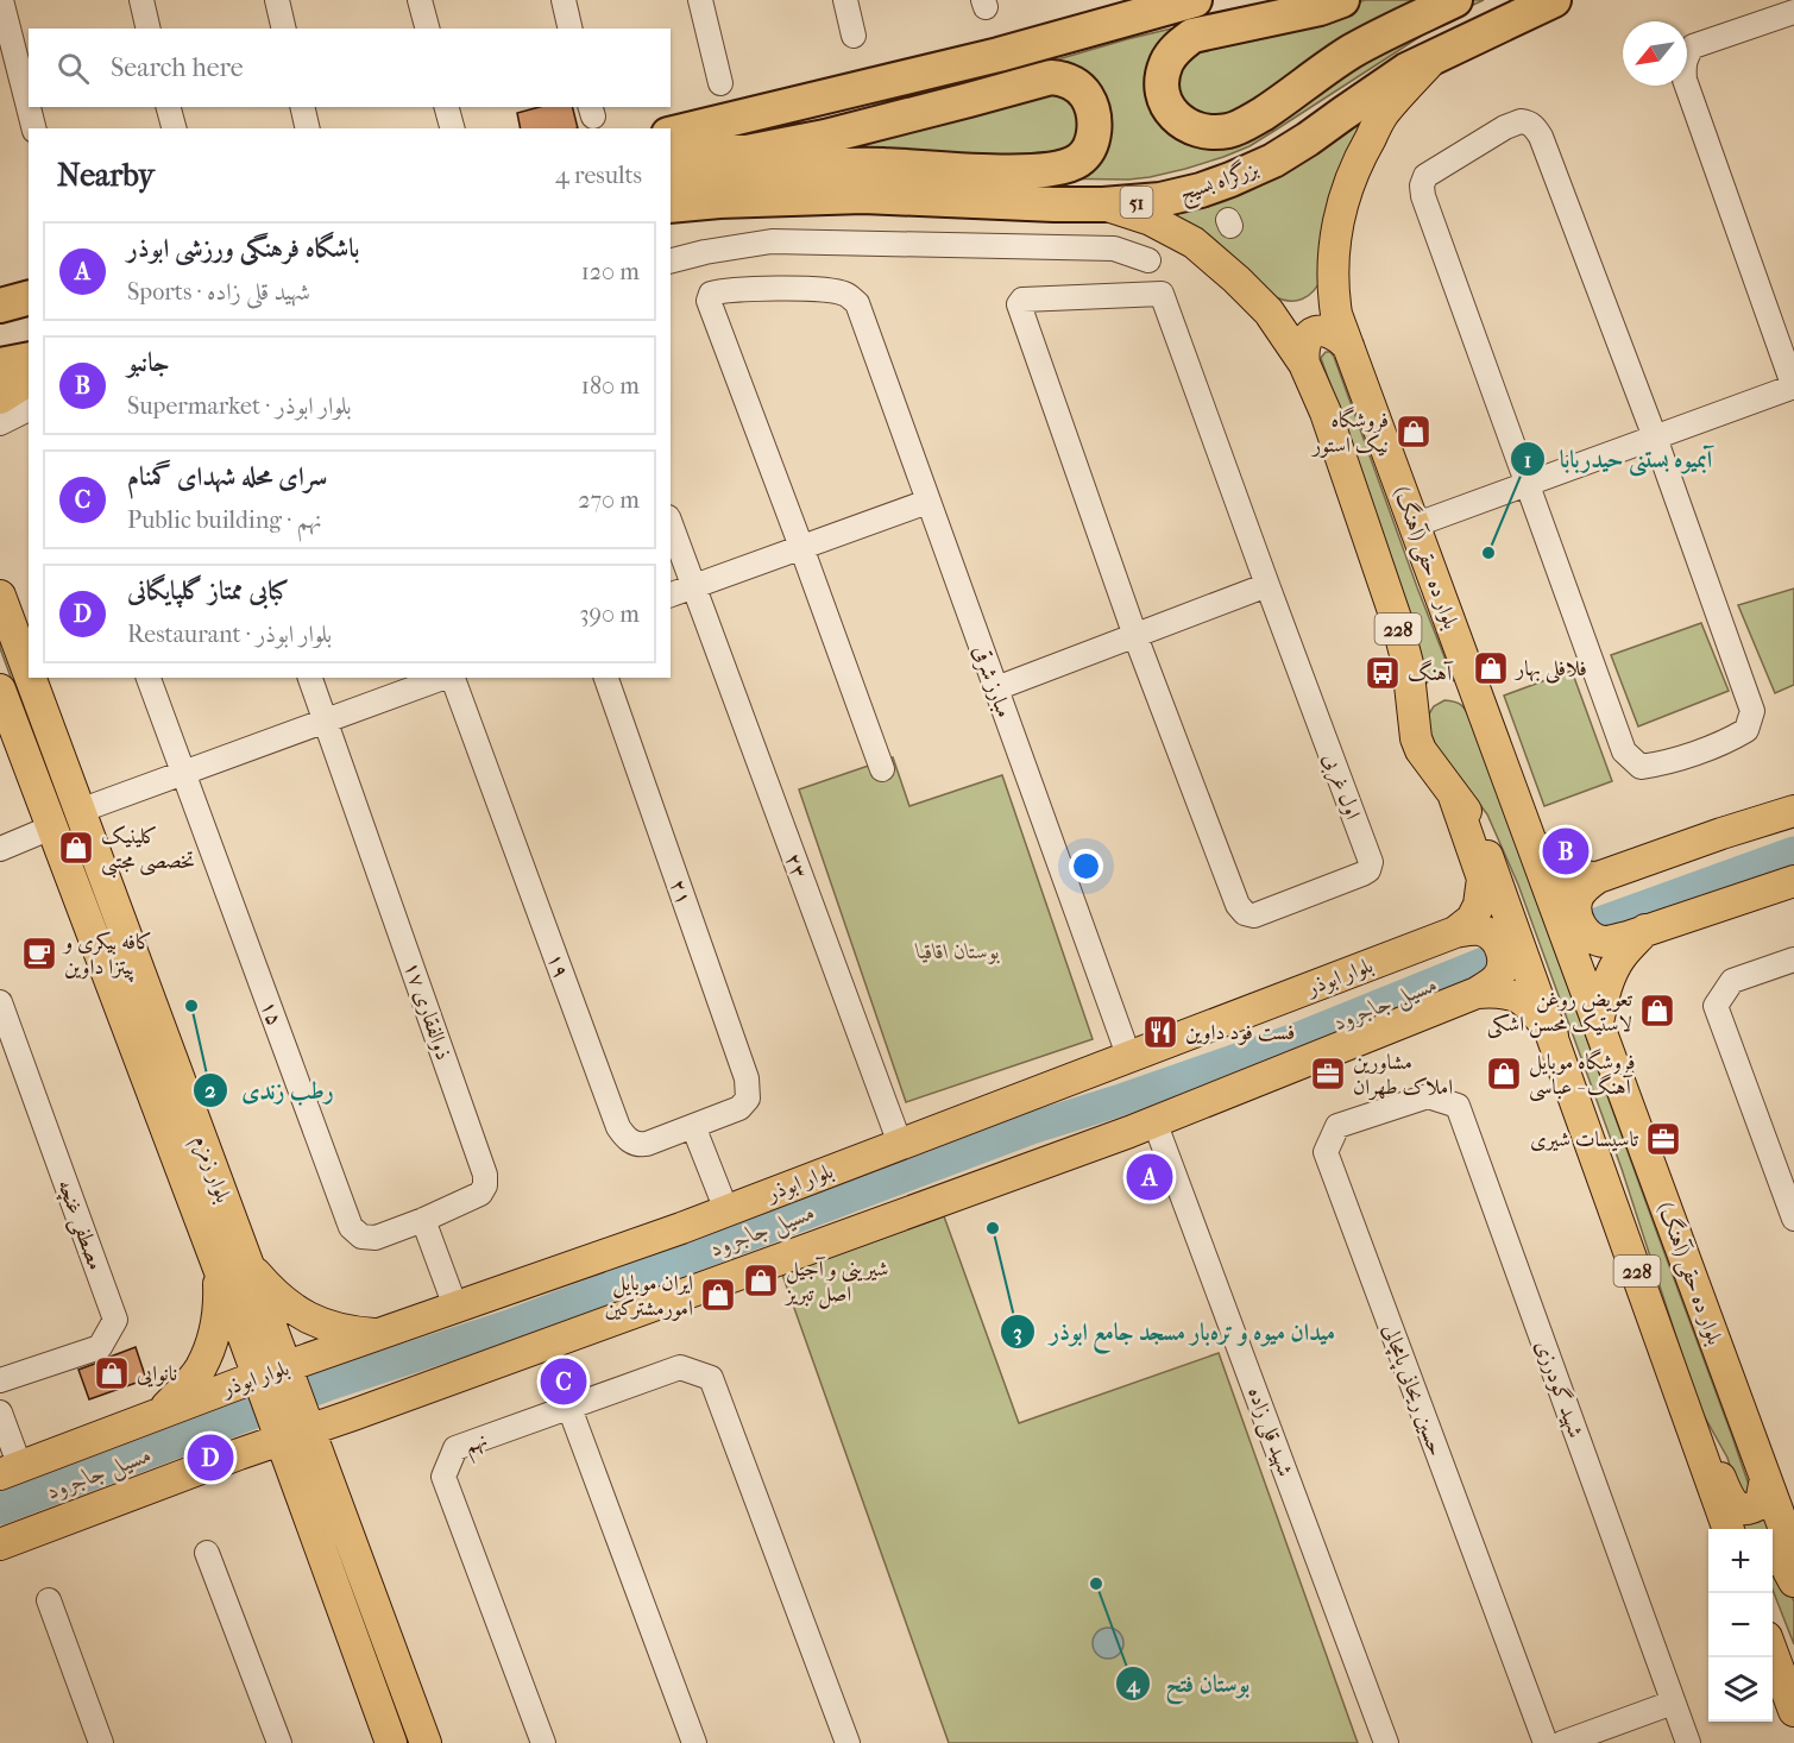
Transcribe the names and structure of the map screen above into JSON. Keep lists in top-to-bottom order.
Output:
{
  "streets": {
    "highway": ["بزرگراه بسیج", "51"],
    "main road": [
      "بلوار ده حقی (آهنگ)",
      "228",
      "بلوار ابوذر",
      "بلوار زمزم"
    ],
    "street": [
      "مبارز شرقی",
      "اول غربی",
      "۲۳",
      "۲۱",
      "۱۹",
      "ذوالفقاری ۱۷",
      "۱۵",
      "مصطفی غنچه",
      "شهید گودرزی",
      "حسین ریحانی پامچالی",
      "شهید قلی زاده",
      "نهم"
    ]
  },
  "crossings": [
    ["بزرگراه بسیج", "بلوار ده حقی (آهنگ)"],
    ["بزرگراه بسیج", "228"],
    ["228", "بلوار ابوذر"],
    ["مبارز شرقی", "بلوار ابوذر"],
    ["۲۳", "بلوار ابوذر"],
    ["۲۱", "۱۹"],
    ["بلوار ابوذر", "بلوار زمزم"],
    ["بلوار ابوذر", "شهید قلی زاده"],
    ["ذوالفقاری ۱۷", "۱۵"],
    ["شهید گودرزی", "حسین ریحانی پامچالی"]
  ],
  "water": ["مسیل جاجرود"],
  "parks": ["بوستان اقاقیا"],
  "places": {
    "shop": [
      "فروشگاه نیک استور",
      "فلافلی بهار",
      "کلینیک تخصصی مجتبی",
      "تعویض روغن لاستیک محسن اشکی",
      "فروشگاه موبایل آهنگ - عباسی",
      "شیرینی و آجیل اصل تبریز",
      "ایران موبایل امورمشترکین",
      "نانوایی"
    ],
    "other": [
      "آبمیوه بستنی حیدربابا",
      "رطب زندی",
      "میدان میوه و تره‌بار مسجد جامع ابوذر",
      "بوستان فتح"
    ],
    "bus stop": ["آهنگ"],
    "cafe": ["کافه بیکری و پیتزا داوین"],
    "restaurant": ["فست فود داوین"],
    "office": ["مشاورین املاک طهران", "تاسیسات شیری"]
  },
  "north": "bottom left",
  "page": {
    "search": "Search here",
    "heading": ["Nearby", "4 results"],
    "list": [
      {
        "mark": "A",
        "name": "باشگاه فرهنگی ورزشی ابوذر",
        "note": "Sports · شهید قلی زاده",
        "value": "120 m"
      },
      {
        "mark": "B",
        "name": "جانبو",
        "note": "Supermarket · بلوار ابوذر",
        "value": "180 m"
      },
      {
        "mark": "C",
        "name": "سرای محله شهدای گمنام",
        "note": "Public building · نهم",
        "value": "270 m"
      },
      {
        "mark": "D",
        "name": "کبابی ممتاز گلپایگانی",
        "note": "Restaurant · بلوار ابوذر",
        "value": "390 m"
      }
    ],
    "pins": [
      "B",
      "A",
      "C",
      "D"
    ],
    "map_buttons": ["+", "−"]
  }
}
